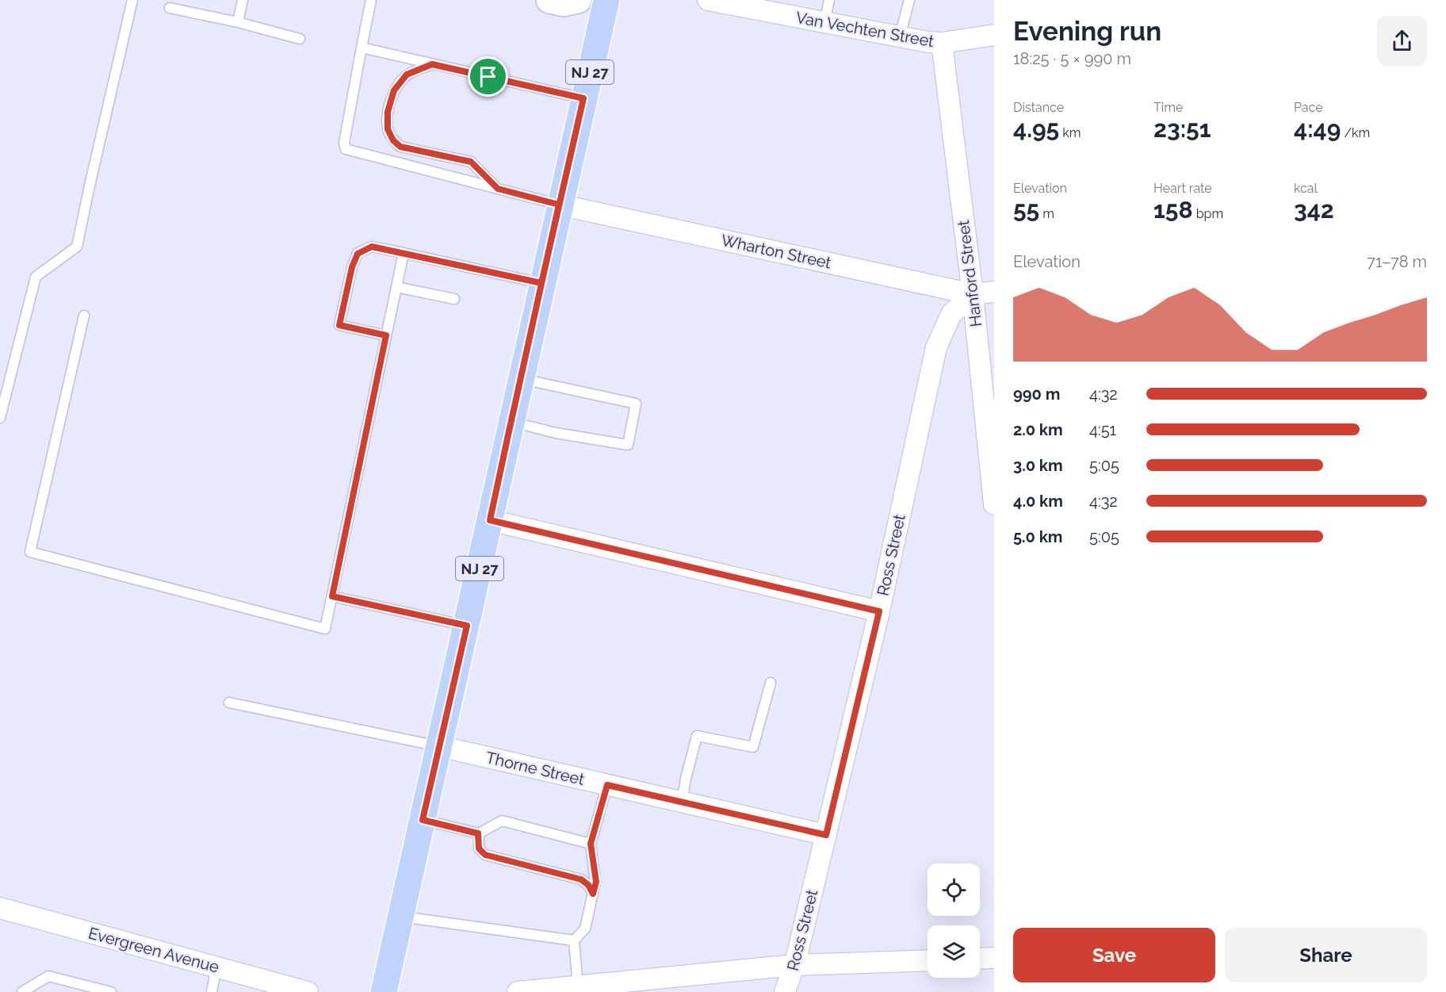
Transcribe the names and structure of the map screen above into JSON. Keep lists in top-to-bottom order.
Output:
{
  "streets": {
    "main road": ["NJ 27"],
    "street": [
      "Van Vechten Street",
      "Wharton Street",
      "Hanford Street",
      "Ross Street",
      "Thorne Street",
      "Evergreen Avenue"
    ]
  },
  "crossings": [
    ["Van Vechten Street", "Hanford Street"],
    ["NJ 27", "Wharton Street"],
    ["NJ 27", "Thorne Street"],
    ["Wharton Street", "Hanford Street"],
    ["Wharton Street", "Ross Street"],
    ["Hanford Street", "Ross Street"],
    ["Ross Street", "Thorne Street"]
  ],
  "page": {
    "heading": ["Evening run", "18:25 · 5 × 990 m"],
    "stats": [
      ["Distance", "4.95 km"],
      ["Time", "23:51"],
      ["Pace", "4:49 /km"],
      ["Elevation", "55 m"],
      ["Heart rate", "158 bpm"],
      ["kcal", "342"]
    ],
    "chart": ["Elevation", "71–78 m"],
    "list": [
      {
        "name": "990 m",
        "note": "4:32"
      },
      {
        "name": "2.0 km",
        "note": "4:51"
      },
      {
        "name": "3.0 km",
        "note": "5:05"
      },
      {
        "name": "4.0 km",
        "note": "4:32"
      },
      {
        "name": "5.0 km",
        "note": "5:05"
      }
    ],
    "buttons": ["Save", "Share"]
  }
}
